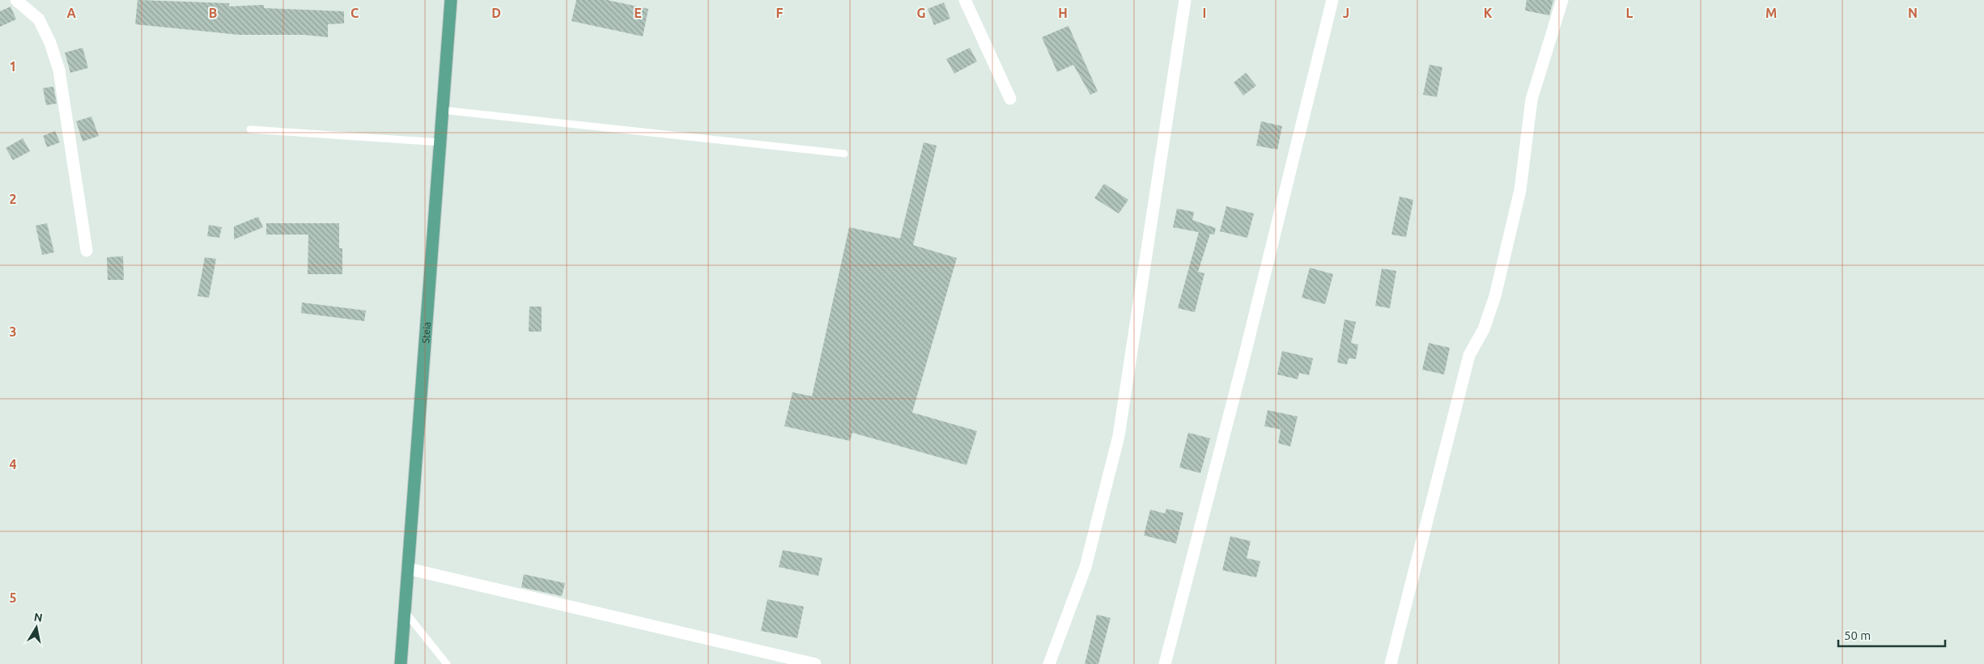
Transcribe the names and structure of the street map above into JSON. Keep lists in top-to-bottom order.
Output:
{
  "streets": {
    "main road": ["Steia"]
  },
  "scale_bar": "50 m",
  "north": "top",
  "grid": {
    "columns": [
      "A",
      "B",
      "C",
      "D",
      "E",
      "F",
      "G",
      "H",
      "I",
      "J",
      "K",
      "L",
      "M",
      "N"
    ],
    "rows": [
      "1",
      "2",
      "3",
      "4",
      "5"
    ]
  }
}
